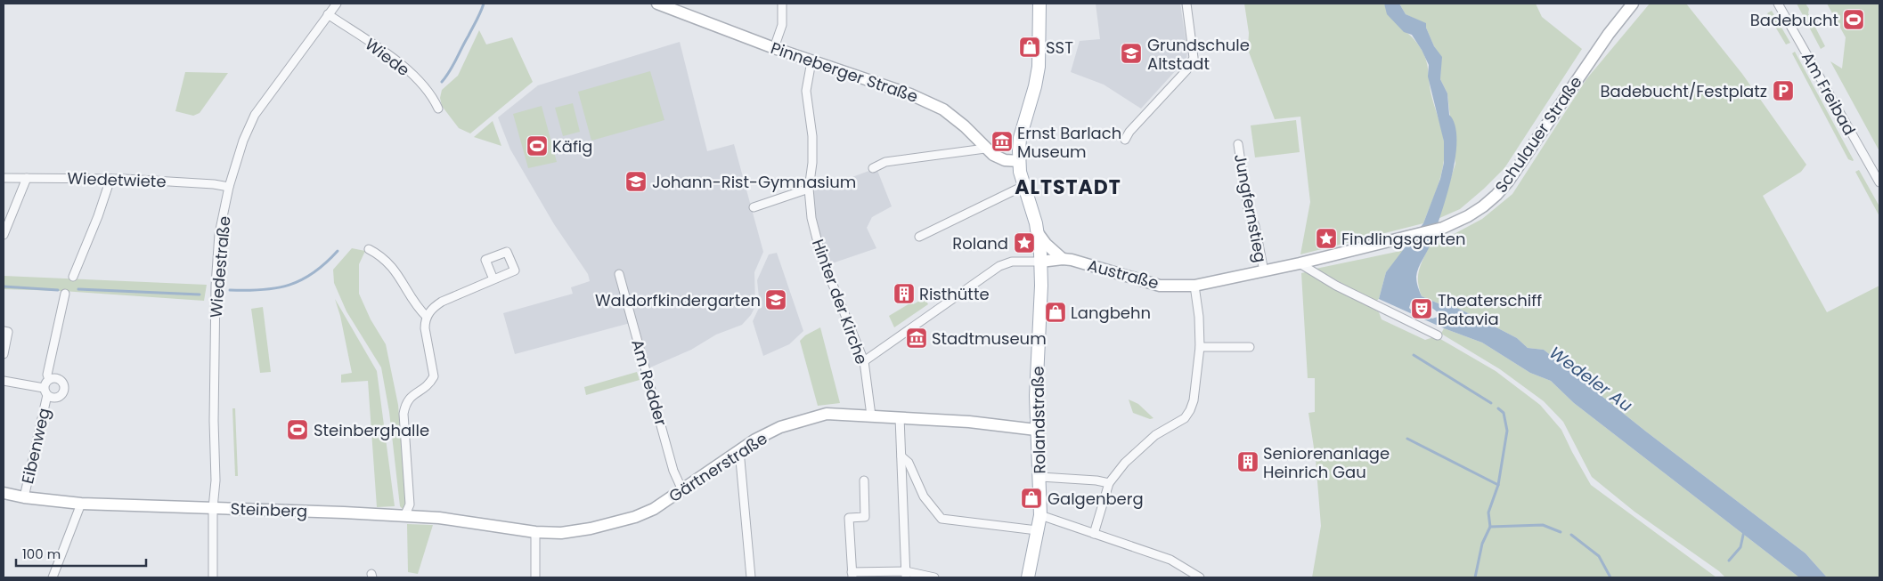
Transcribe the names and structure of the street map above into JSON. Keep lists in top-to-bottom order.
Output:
{
  "streets": {
    "main road": ["Rolandstraße"],
    "street": [
      "Wiede",
      "Pinneberger Straße",
      "Am Freibad",
      "Schulauer Straße",
      "Wiedetwiete",
      "Jungfernstieg",
      "Wiedestraße",
      "Austraße",
      "Hinter der Kirche",
      "Am Redder",
      "Eibenweg",
      "Gärtnerstraße",
      "Steinberg"
    ]
  },
  "crossings": [
    ["Wiede", "Wiedestraße"],
    ["Pinneberger Straße", "Hinter der Kirche"],
    ["Pinneberger Straße", "Rolandstraße"],
    ["Schulauer Straße", "Jungfernstieg"],
    ["Schulauer Straße", "Austraße"],
    ["Wiedetwiete", "Wiedestraße"],
    ["Jungfernstieg", "Austraße"],
    ["Wiedestraße", "Steinberg"],
    ["Austraße", "Rolandstraße"],
    ["Hinter der Kirche", "Gärtnerstraße"],
    ["Am Redder", "Gärtnerstraße"],
    ["Rolandstraße", "Gärtnerstraße"],
    ["Eibenweg", "Steinberg"],
    ["Gärtnerstraße", "Steinberg"]
  ],
  "districts": ["ALTSTADT"],
  "water": ["Wedeler Au"],
  "places": {
    "sports": ["Badebucht", "Käfig", "Steinberghalle"],
    "shop": ["SST", "Langbehn", "Galgenberg"],
    "school or university": ["Grundschule Altstadt", "Johann-Rist-Gymnasium", "Waldorfkindergarten"],
    "parking": ["Badebucht/Festplatz"],
    "museum": ["Ernst Barlach Museum", "Stadtmuseum"],
    "place": ["Findlingsgarten", "Roland"],
    "building": ["Risthütte", "Seniorenanlage Heinrich Gau"],
    "theatre": ["Theaterschiff Batavia"]
  },
  "scale_bar": "100 m"
}
